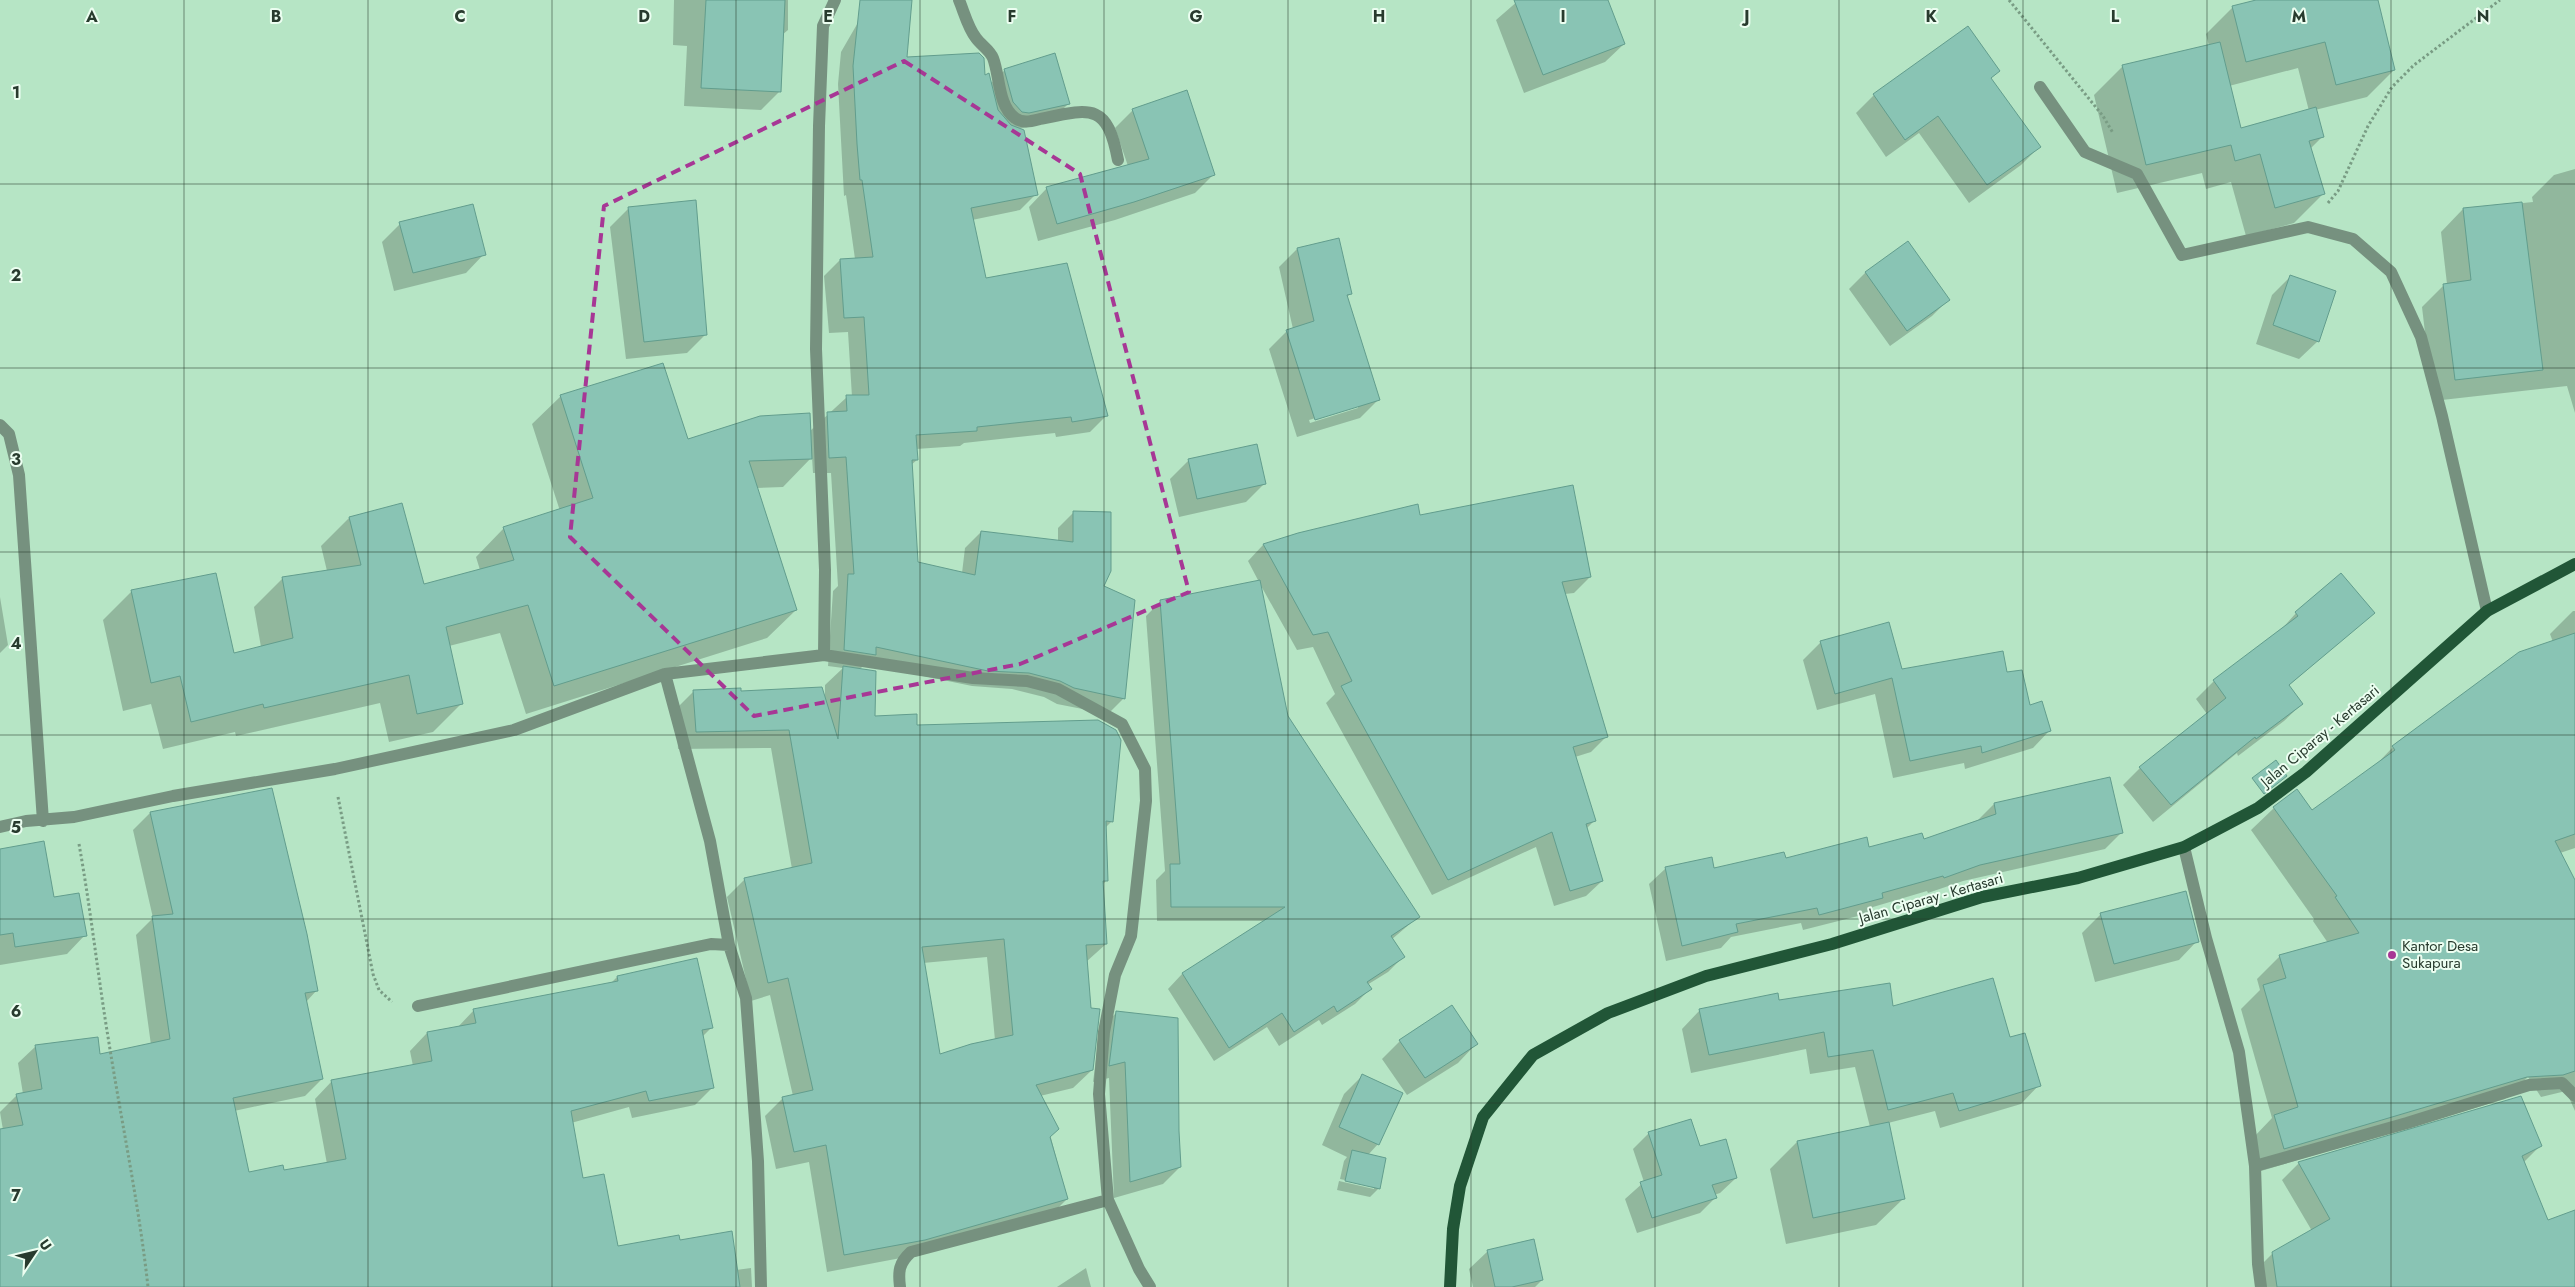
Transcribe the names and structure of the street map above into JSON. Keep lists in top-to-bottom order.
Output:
{
  "streets": {
    "main road": ["Jalan Ciparay - Kertasari"]
  },
  "places": ["Kantor Desa Sukapura"],
  "north": "top right",
  "grid": {
    "columns": [
      "A",
      "B",
      "C",
      "D",
      "E",
      "F",
      "G",
      "H",
      "I",
      "J",
      "K",
      "L",
      "M",
      "N"
    ],
    "rows": [
      "1",
      "2",
      "3",
      "4",
      "5",
      "6",
      "7"
    ]
  }
}
